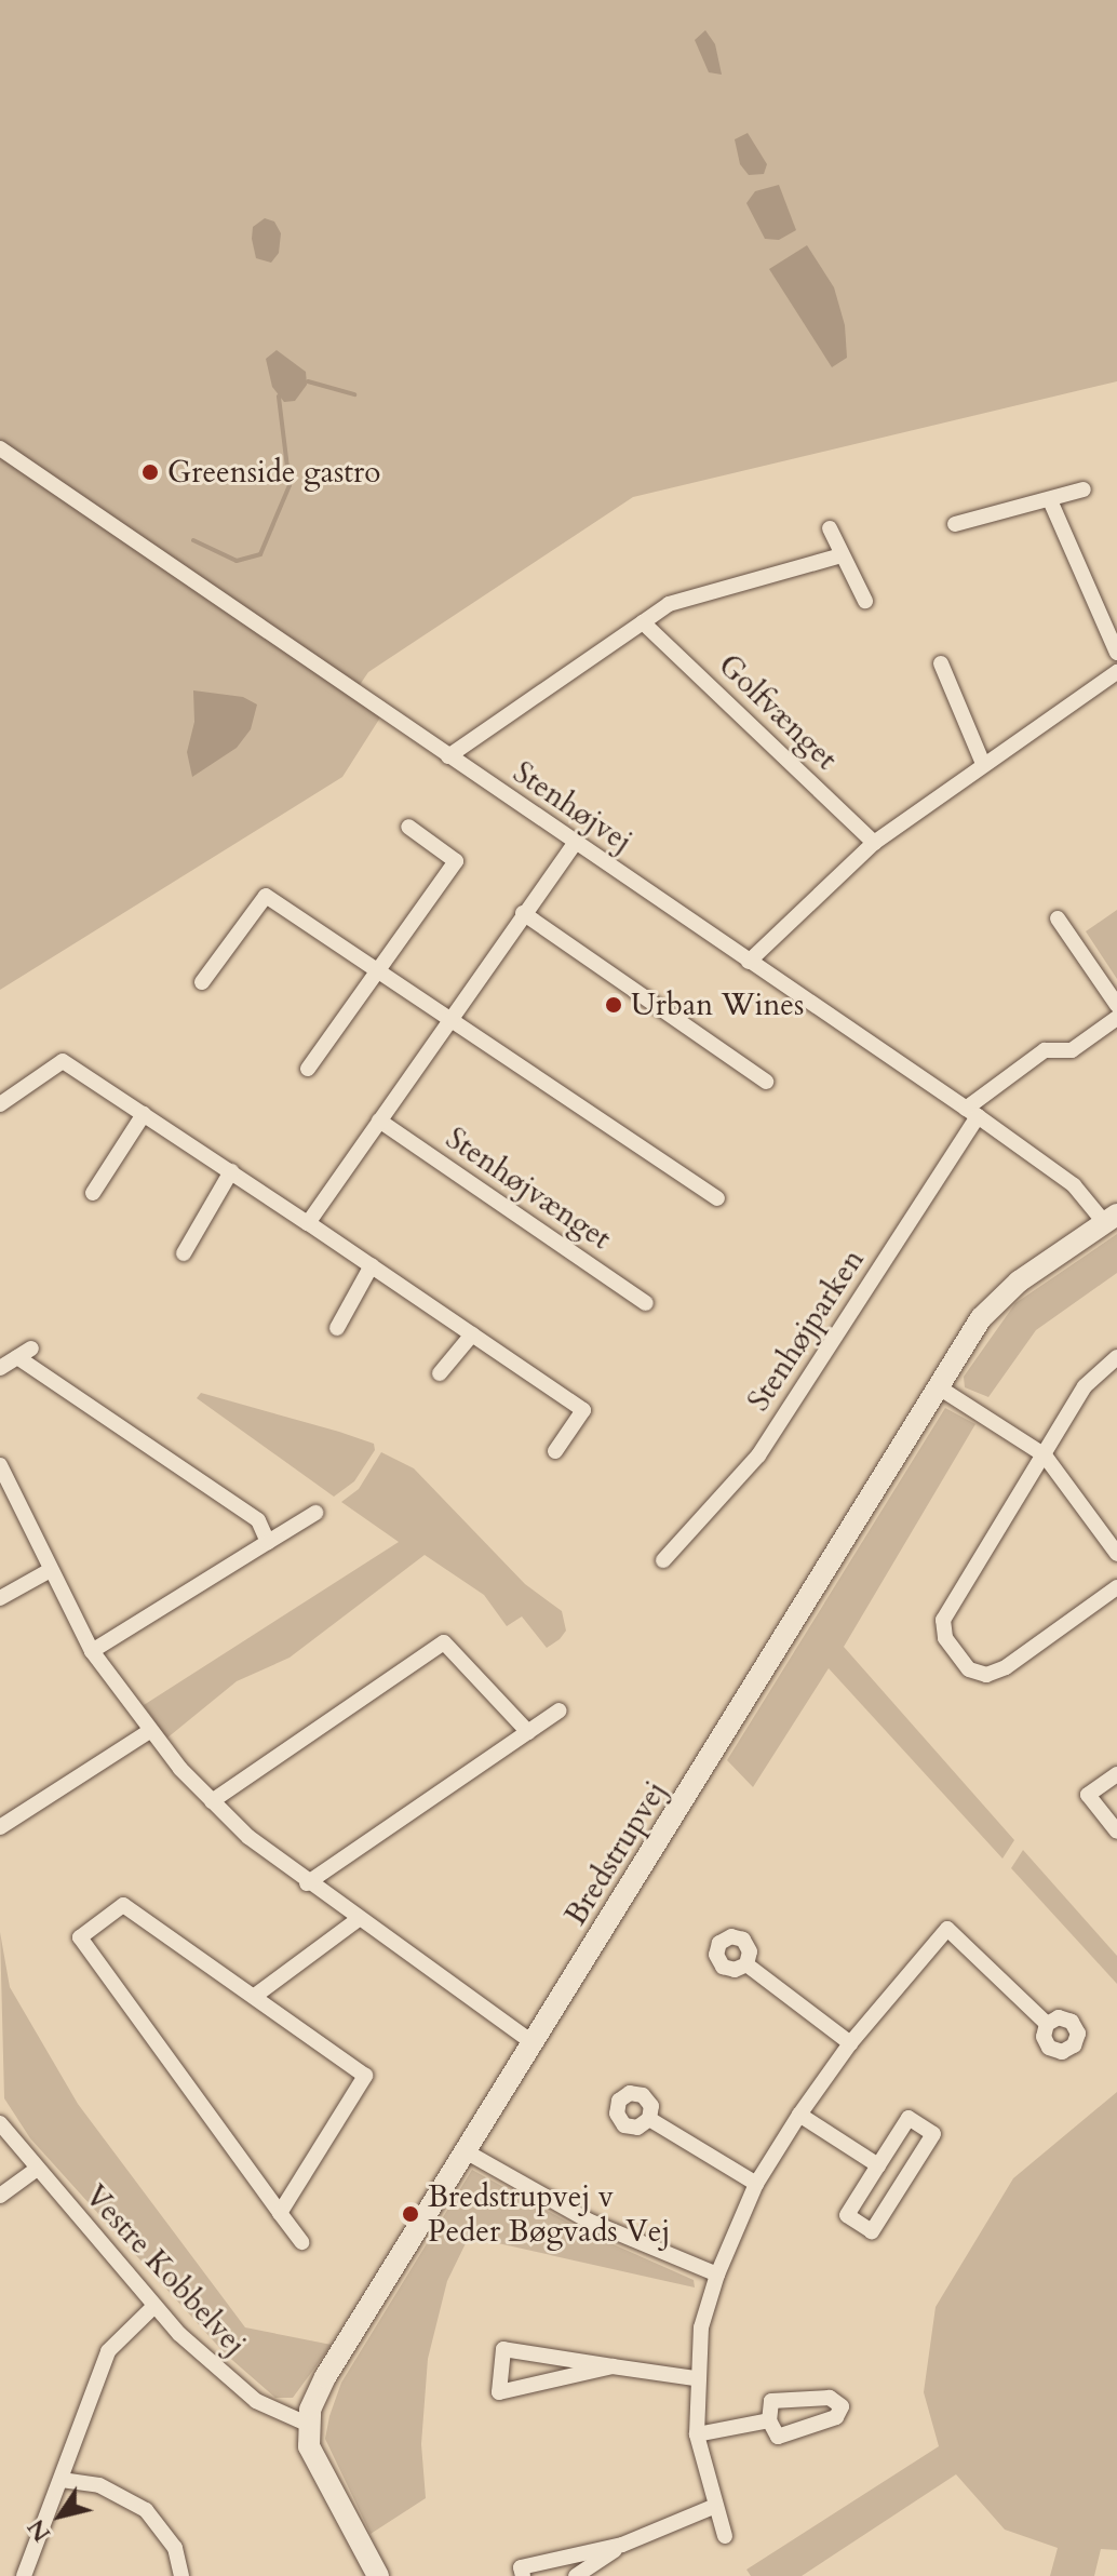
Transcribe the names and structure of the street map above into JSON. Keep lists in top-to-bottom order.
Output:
{
  "streets": {
    "street": [
      "Golfvænget",
      "Stenhøjvej",
      "Stenhøjvænget",
      "Stenhøjparken",
      "Bredstrupvej",
      "Vestre Kobbelvej"
    ]
  },
  "crossings": [
    ["Stenhøjvej", "Stenhøjparken"],
    ["Stenhøjvej", "Bredstrupvej"],
    ["Bredstrupvej", "Vestre Kobbelvej"]
  ],
  "places": ["Greenside gastro", "Urban Wines", "Bredstrupvej v Peder Bøgvads Vej"],
  "north": "bottom left"
}
